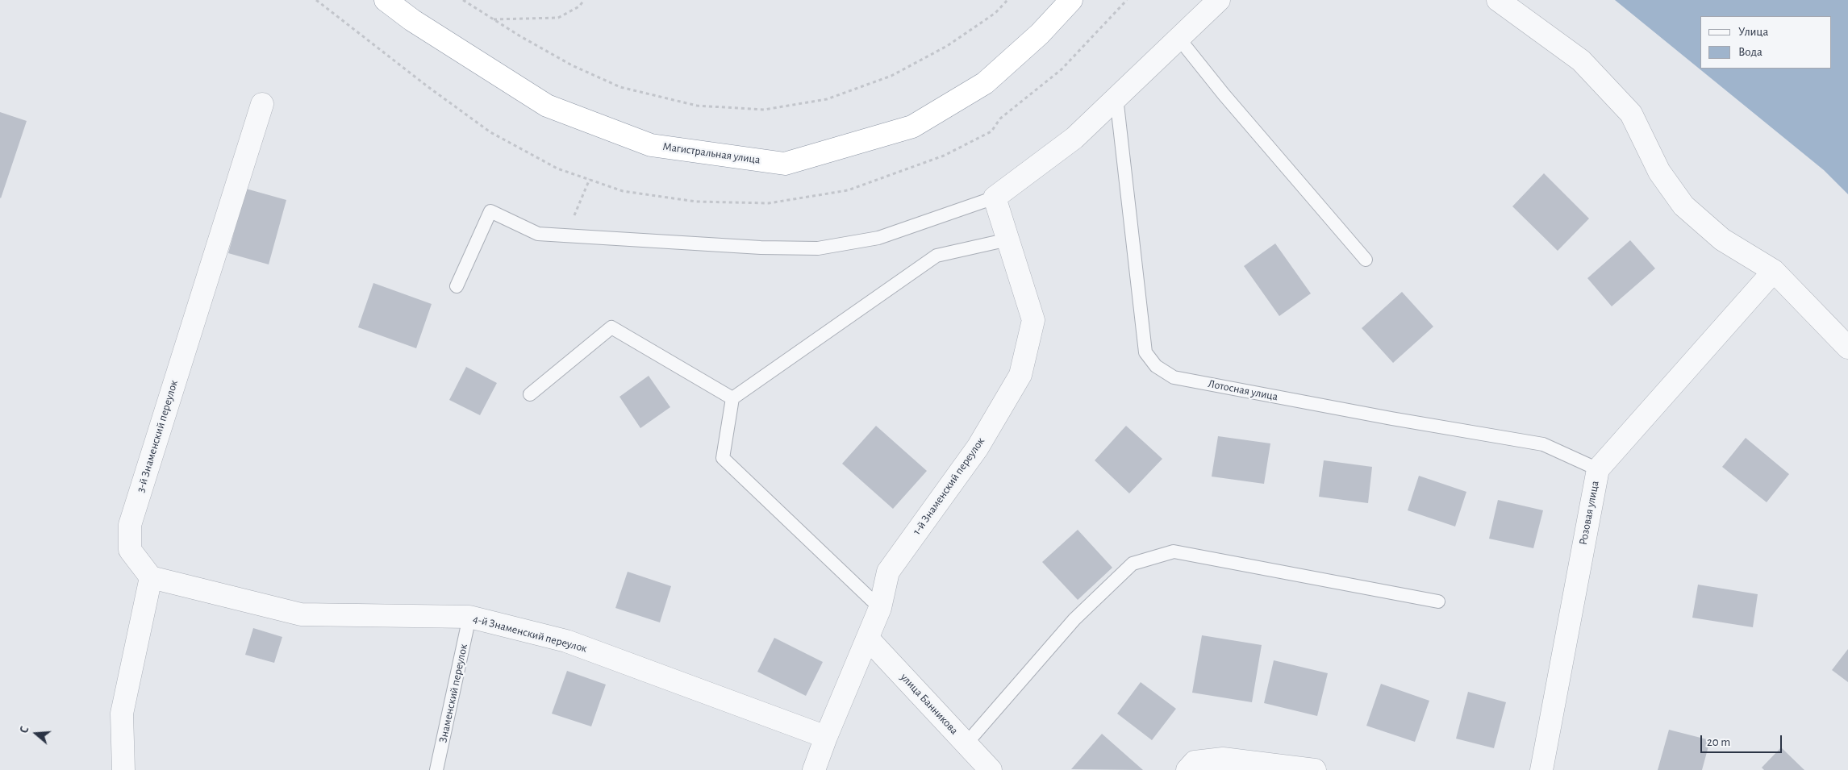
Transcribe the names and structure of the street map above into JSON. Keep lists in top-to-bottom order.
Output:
{
  "streets": {
    "highway": ["Магистральная улица"],
    "street": [
      "3-й Знаменский переулок",
      "1-й Знаменский переулок",
      "Розовая улица",
      "4-й Знаменский переулок",
      "улица Банникова"
    ],
    "lane": ["Лотосная улица", "Знаменский переулок"]
  },
  "crossings": [
    ["Лотосная улица", "Розовая улица"],
    ["3-й Знаменский переулок", "4-й Знаменский переулок"],
    ["1-й Знаменский переулок", "4-й Знаменский переулок"],
    ["1-й Знаменский переулок", "улица Банникова"],
    ["4-й Знаменский переулок", "Знаменский переулок"]
  ],
  "legend": ["Улица", "Вода"],
  "scale_bar": "20 m",
  "north": "left"
}
